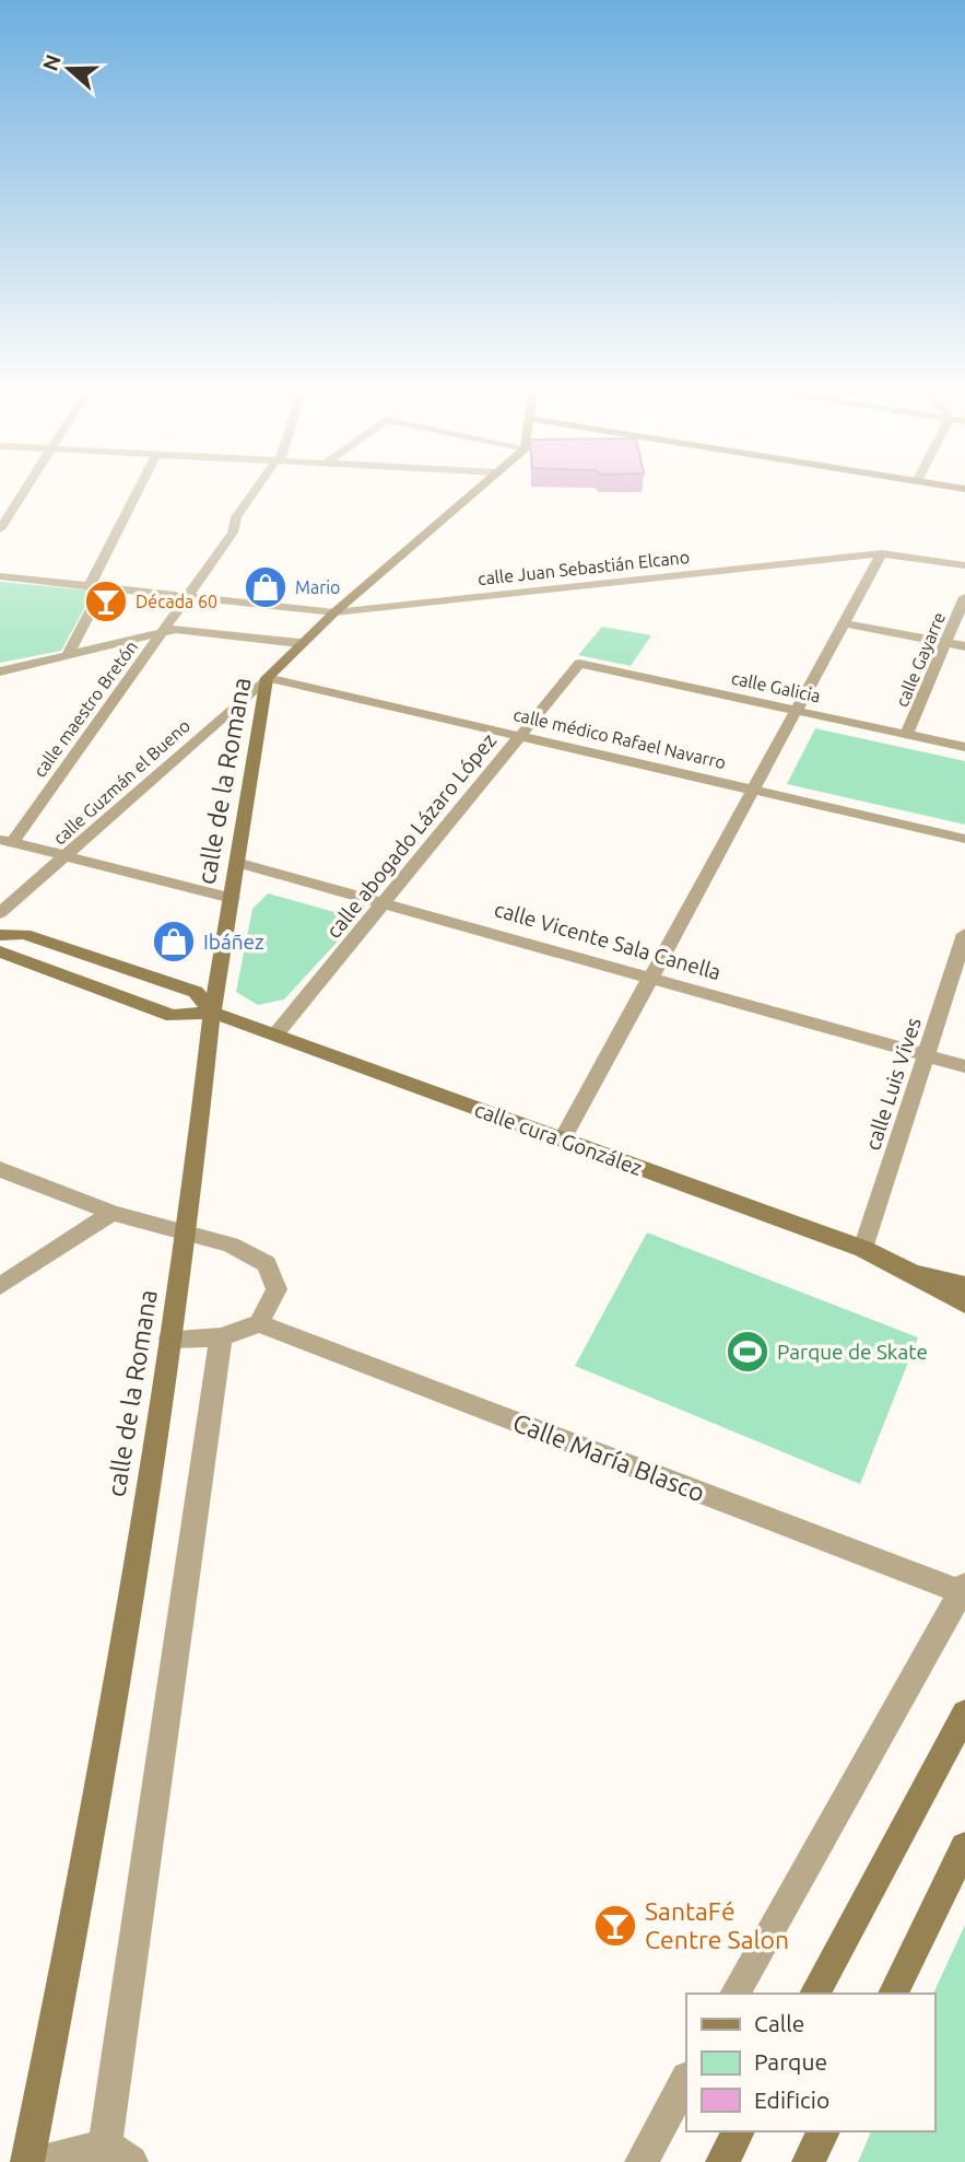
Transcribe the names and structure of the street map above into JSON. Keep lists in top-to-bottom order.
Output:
{
  "streets": {
    "street": [
      "calle Juan Sebastián Elcano",
      "calle Gayarre",
      "calle Galicia",
      "calle maestro Bretón",
      "calle médico Rafael Navarro",
      "calle de la Romana",
      "calle Guzmán el Bueno",
      "calle abogado Lázaro López",
      "calle Vicente Sala Canella",
      "calle Luis Vives",
      "calle cura González",
      "Calle María Blasco"
    ]
  },
  "crossings": [
    ["calle Juan Sebastián Elcano", "calle maestro Bretón"],
    ["calle Juan Sebastián Elcano", "calle de la Romana"],
    ["calle Gayarre", "calle Galicia"],
    ["calle Galicia", "calle abogado Lázaro López"],
    ["calle médico Rafael Navarro", "calle de la Romana"],
    ["calle médico Rafael Navarro", "calle Guzmán el Bueno"],
    ["calle médico Rafael Navarro", "calle abogado Lázaro López"],
    ["calle de la Romana", "calle Guzmán el Bueno"],
    ["calle de la Romana", "calle Vicente Sala Canella"],
    ["calle de la Romana", "calle cura González"],
    ["calle abogado Lázaro López", "calle Vicente Sala Canella"],
    ["calle abogado Lázaro López", "calle cura González"],
    ["calle Vicente Sala Canella", "calle Luis Vives"],
    ["calle Luis Vives", "calle cura González"]
  ],
  "places": {
    "shop": ["Mario", "Ibáñez"],
    "bar": ["Década 60", "SantaFé Centre Salon"],
    "sports": ["Parque de Skate"]
  },
  "legend": ["Calle", "Parque", "Edificio"],
  "north": "left"
}
